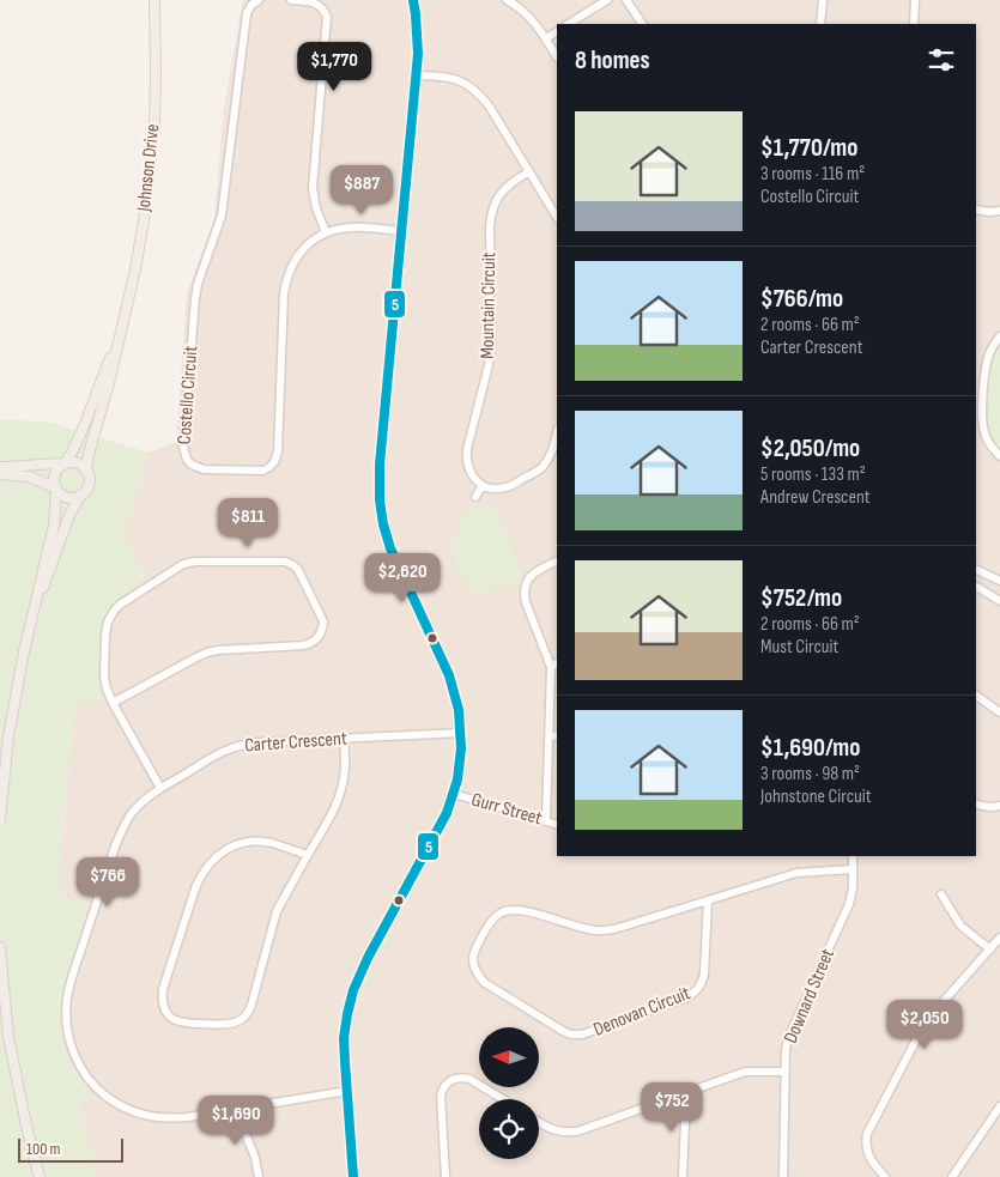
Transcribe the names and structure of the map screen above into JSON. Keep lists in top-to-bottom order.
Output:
{
  "streets": {
    "main road": ["Johnson Drive"],
    "street": [
      "Mountain Circuit",
      "Costello Circuit",
      "Carter Crescent",
      "Gurr Street",
      "Downard Street",
      "Denovan Circuit"
    ]
  },
  "crossings": [
    ["Downard Street", "Denovan Circuit"]
  ],
  "lines": ["transit line 5"],
  "scale_bar": "100 m",
  "north": "left",
  "page": {
    "heading": "8 homes",
    "price": [
      "$1,770",
      "$887",
      "$811",
      "$2,620",
      "$766",
      "$2,050",
      "$752",
      "$1,690"
    ],
    "list": [
      {
        "name": "$1,770/mo",
        "note": "3 rooms · 116 m² · Costello Circuit"
      },
      {
        "name": "$766/mo",
        "note": "2 rooms · 66 m² · Carter Crescent"
      },
      {
        "name": "$2,050/mo",
        "note": "5 rooms · 133 m² · Andrew Crescent"
      },
      {
        "name": "$752/mo",
        "note": "2 rooms · 66 m² · Must Circuit"
      },
      {
        "name": "$1,690/mo",
        "note": "3 rooms · 98 m² · Johnstone Circuit"
      }
    ],
    "scale": "100 m"
  }
}
